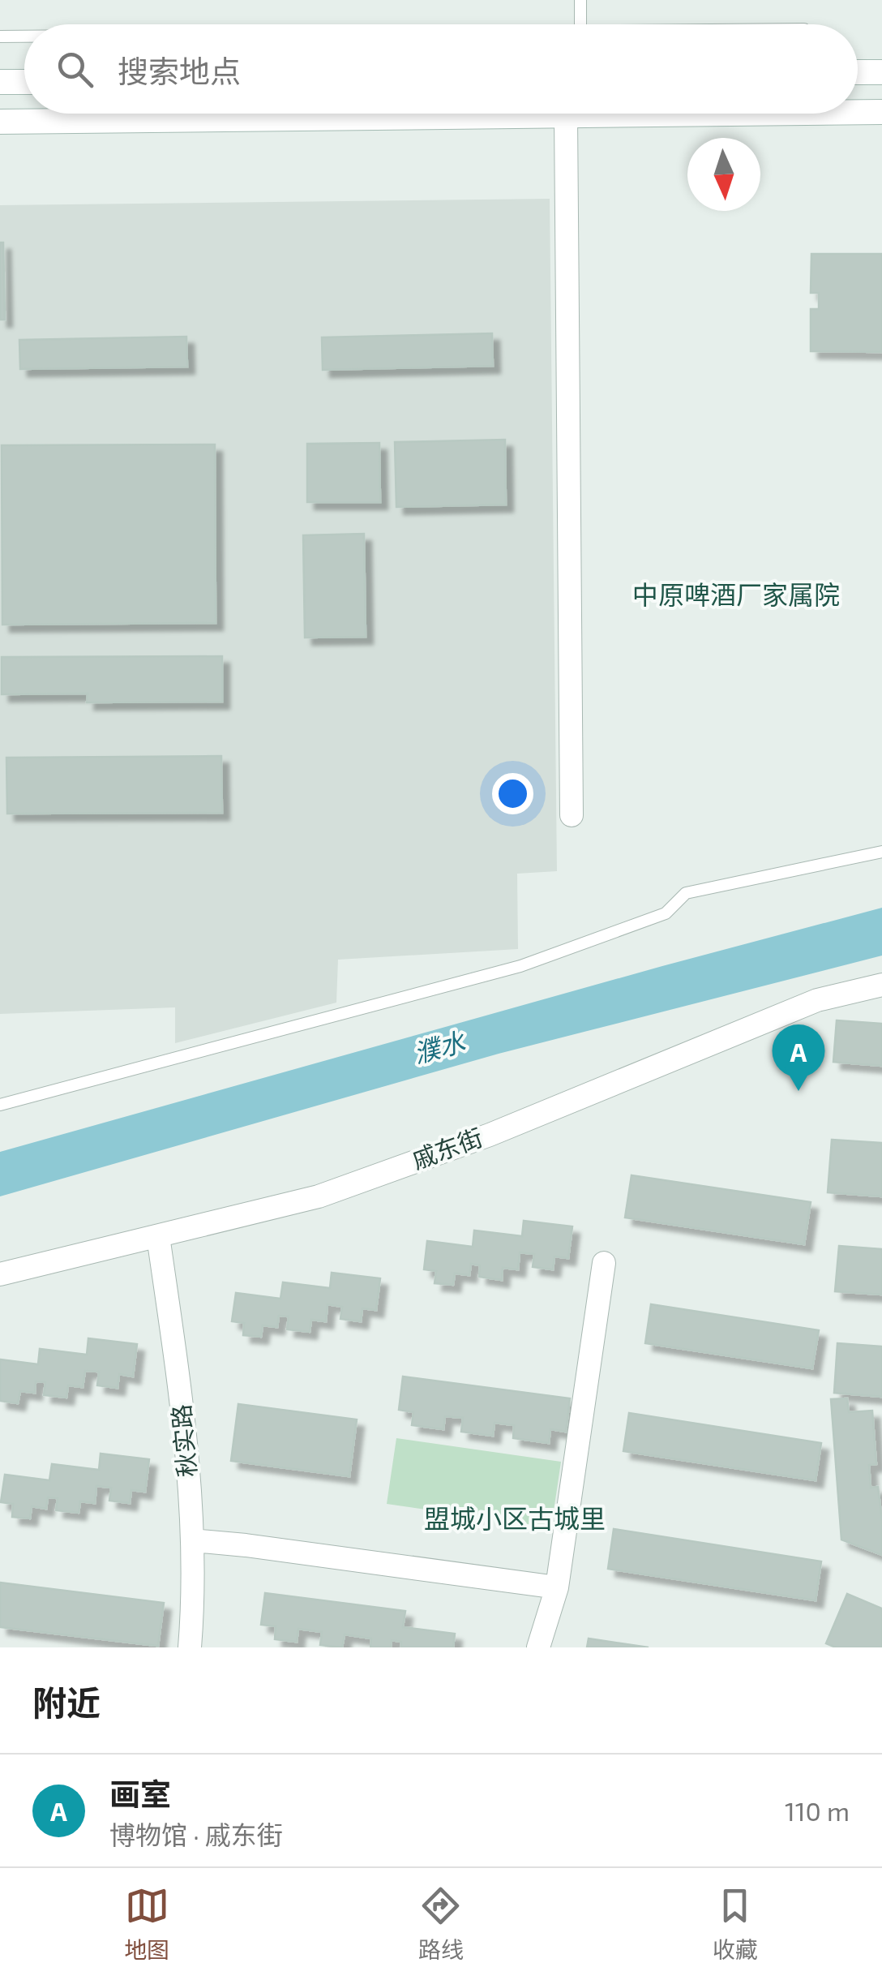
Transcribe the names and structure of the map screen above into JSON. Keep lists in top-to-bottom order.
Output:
{
  "streets": {
    "street": ["戚东街", "秋实路"]
  },
  "crossings": [
    ["戚东街", "秋实路"]
  ],
  "districts": ["中原啤酒厂家属院", "盟城小区古城里"],
  "water": ["濮水"],
  "north": "bottom",
  "page": {
    "search": "搜索地点",
    "pins": "A",
    "heading": "附近",
    "list": [
      {
        "mark": "A",
        "name": "画室",
        "note": "博物馆 · 戚东街",
        "value": "110 m"
      }
    ],
    "nav": ["地图", "路线", "收藏"]
  }
}
